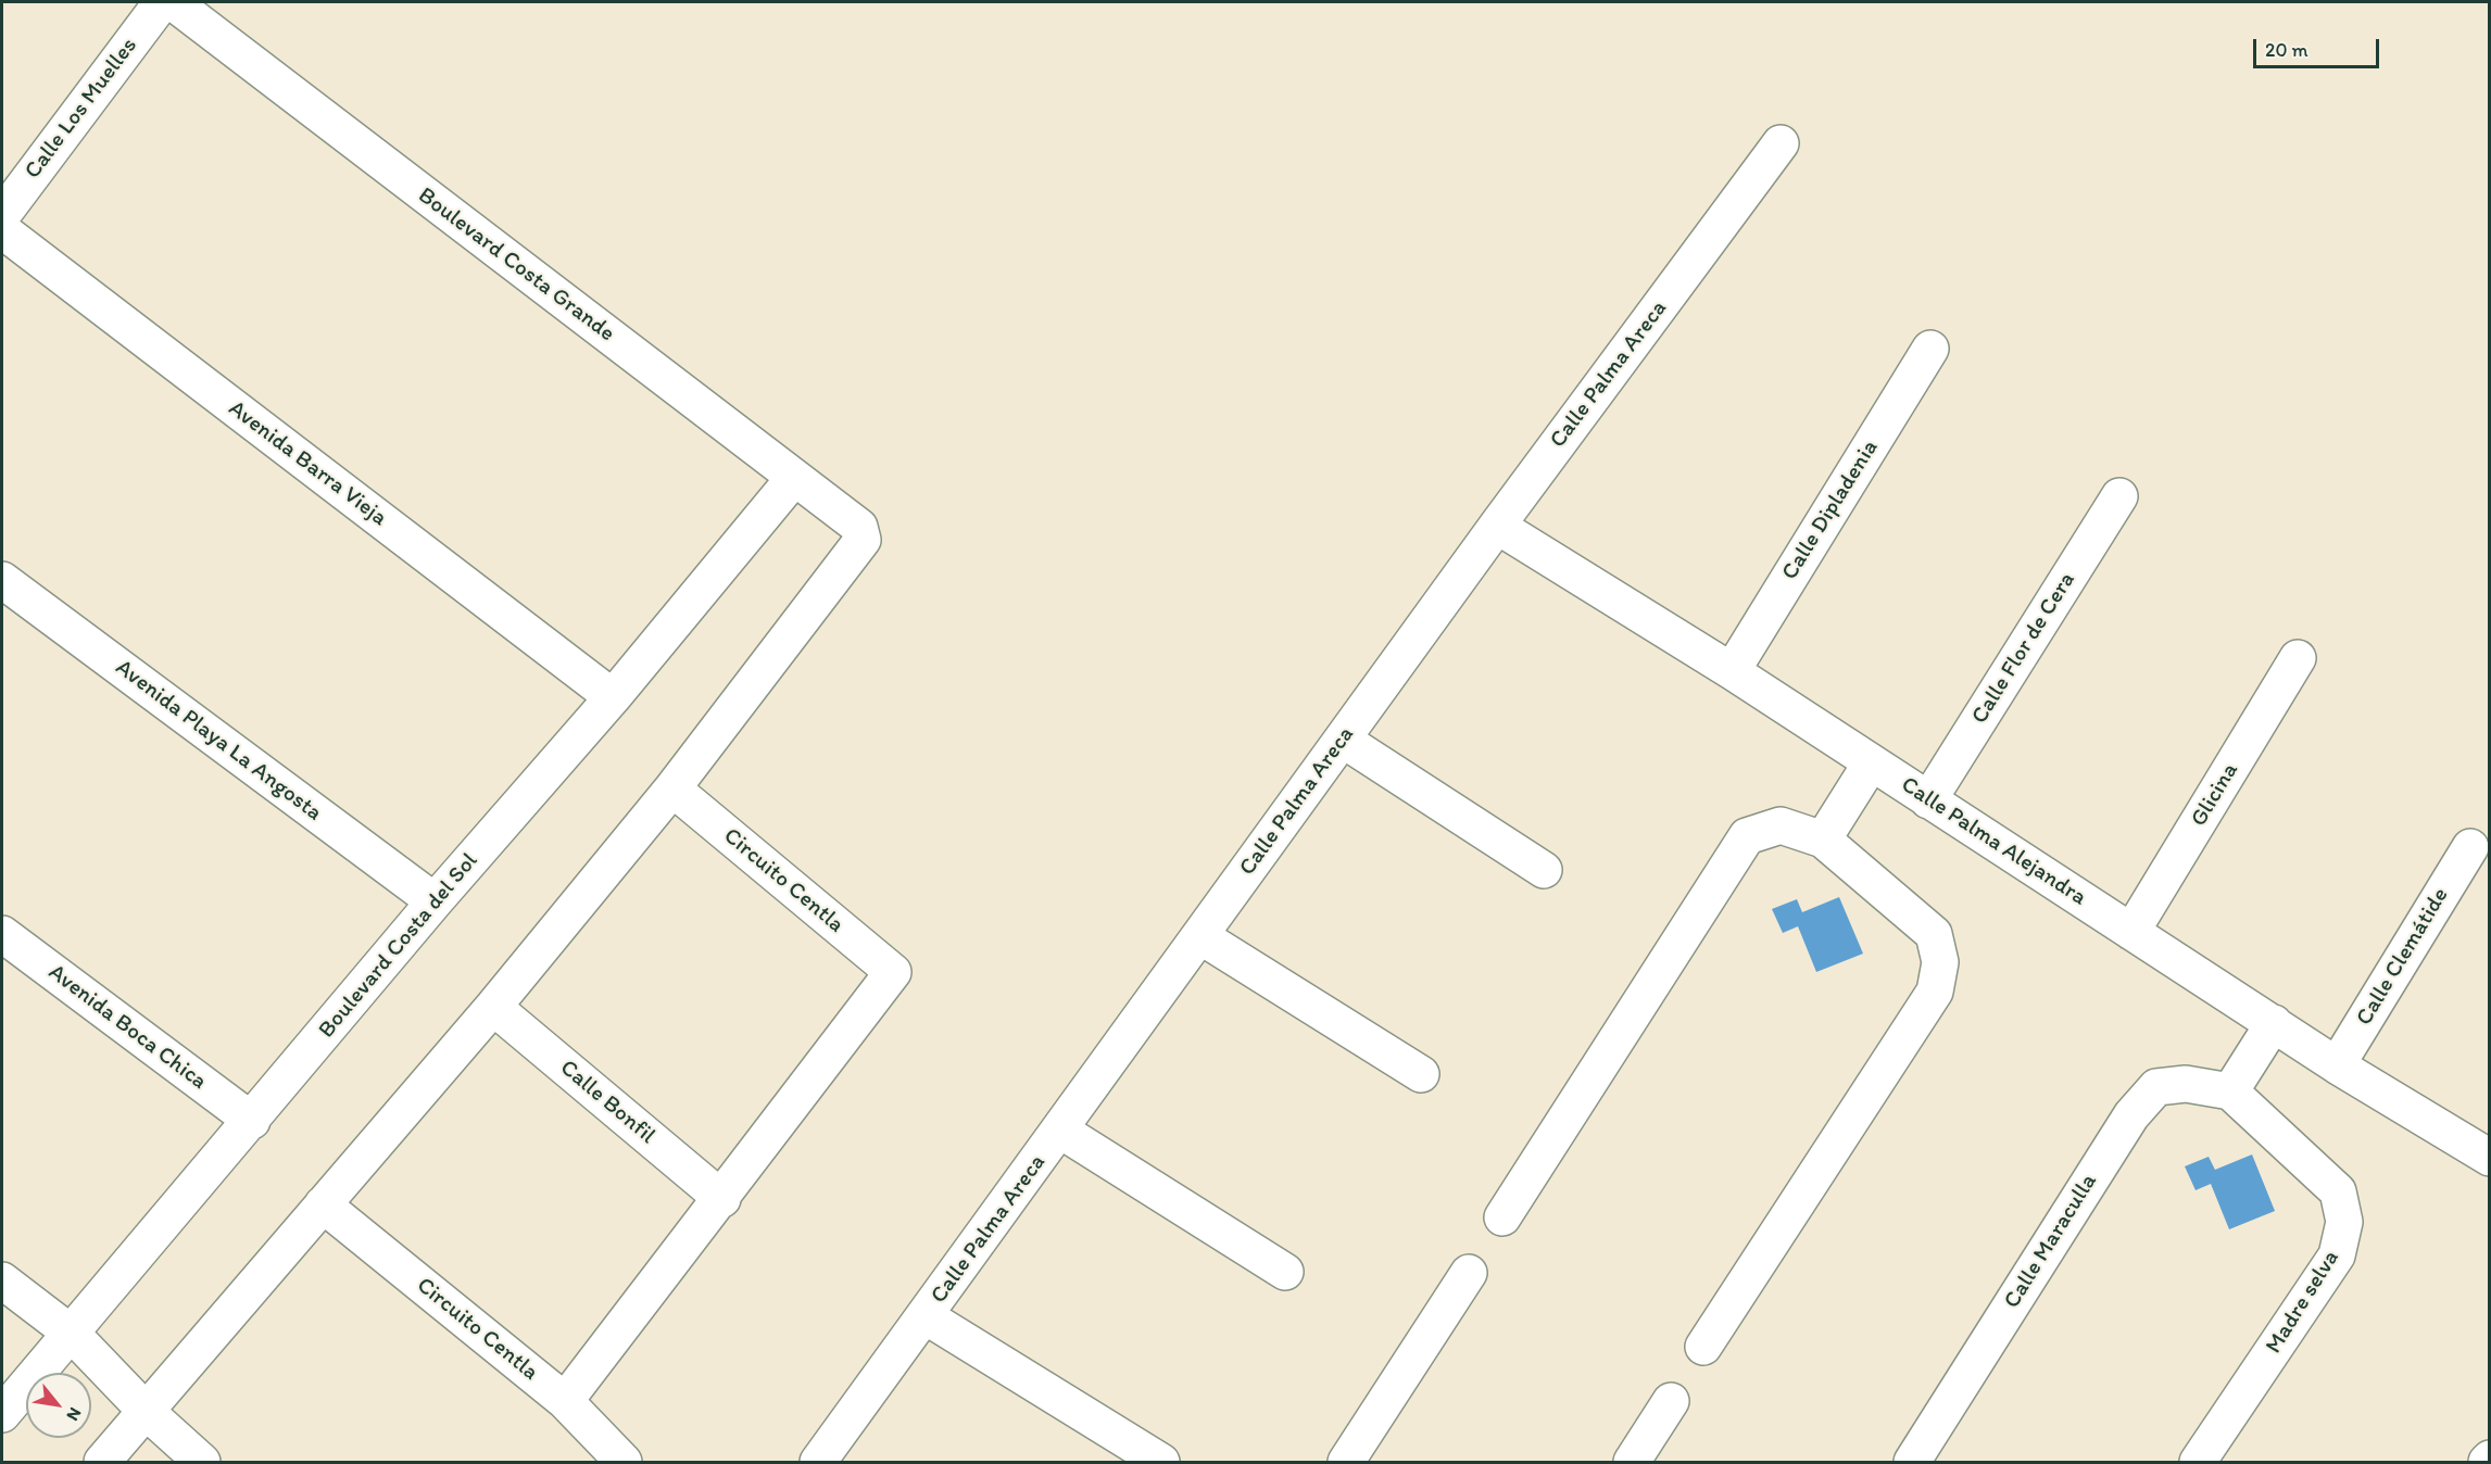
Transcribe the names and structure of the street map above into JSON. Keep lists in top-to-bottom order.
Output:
{
  "streets": {
    "street": [
      "Calle Los Muelles",
      "Boulevard Costa Grande",
      "Calle Palma Areca",
      "Avenida Barra Vieja",
      "Calle Dipladenia",
      "Calle Flor de Cera",
      "Avenida Playa La Angosta",
      "Glicina",
      "Calle Palma Alejandra",
      "Circuito Centla",
      "Boulevard Costa del Sol",
      "Calle Clemátide",
      "Avenida Boca Chica",
      "Calle Bonfil",
      "Calle Maraculla",
      "Madre selva"
    ]
  },
  "crossings": [
    ["Boulevard Costa Grande", "Circuito Centla"],
    ["Boulevard Costa Grande", "Boulevard Costa del Sol"],
    ["Calle Palma Areca", "Calle Palma Alejandra"],
    ["Avenida Barra Vieja", "Boulevard Costa del Sol"],
    ["Calle Dipladenia", "Calle Palma Alejandra"],
    ["Calle Flor de Cera", "Calle Palma Alejandra"],
    ["Avenida Playa La Angosta", "Boulevard Costa del Sol"],
    ["Glicina", "Calle Palma Alejandra"],
    ["Calle Palma Alejandra", "Calle Clemátide"],
    ["Circuito Centla", "Calle Bonfil"],
    ["Boulevard Costa del Sol", "Avenida Boca Chica"],
    ["Calle Maraculla", "Madre selva"]
  ],
  "scale_bar": "20 m",
  "north": "bottom right"
}
